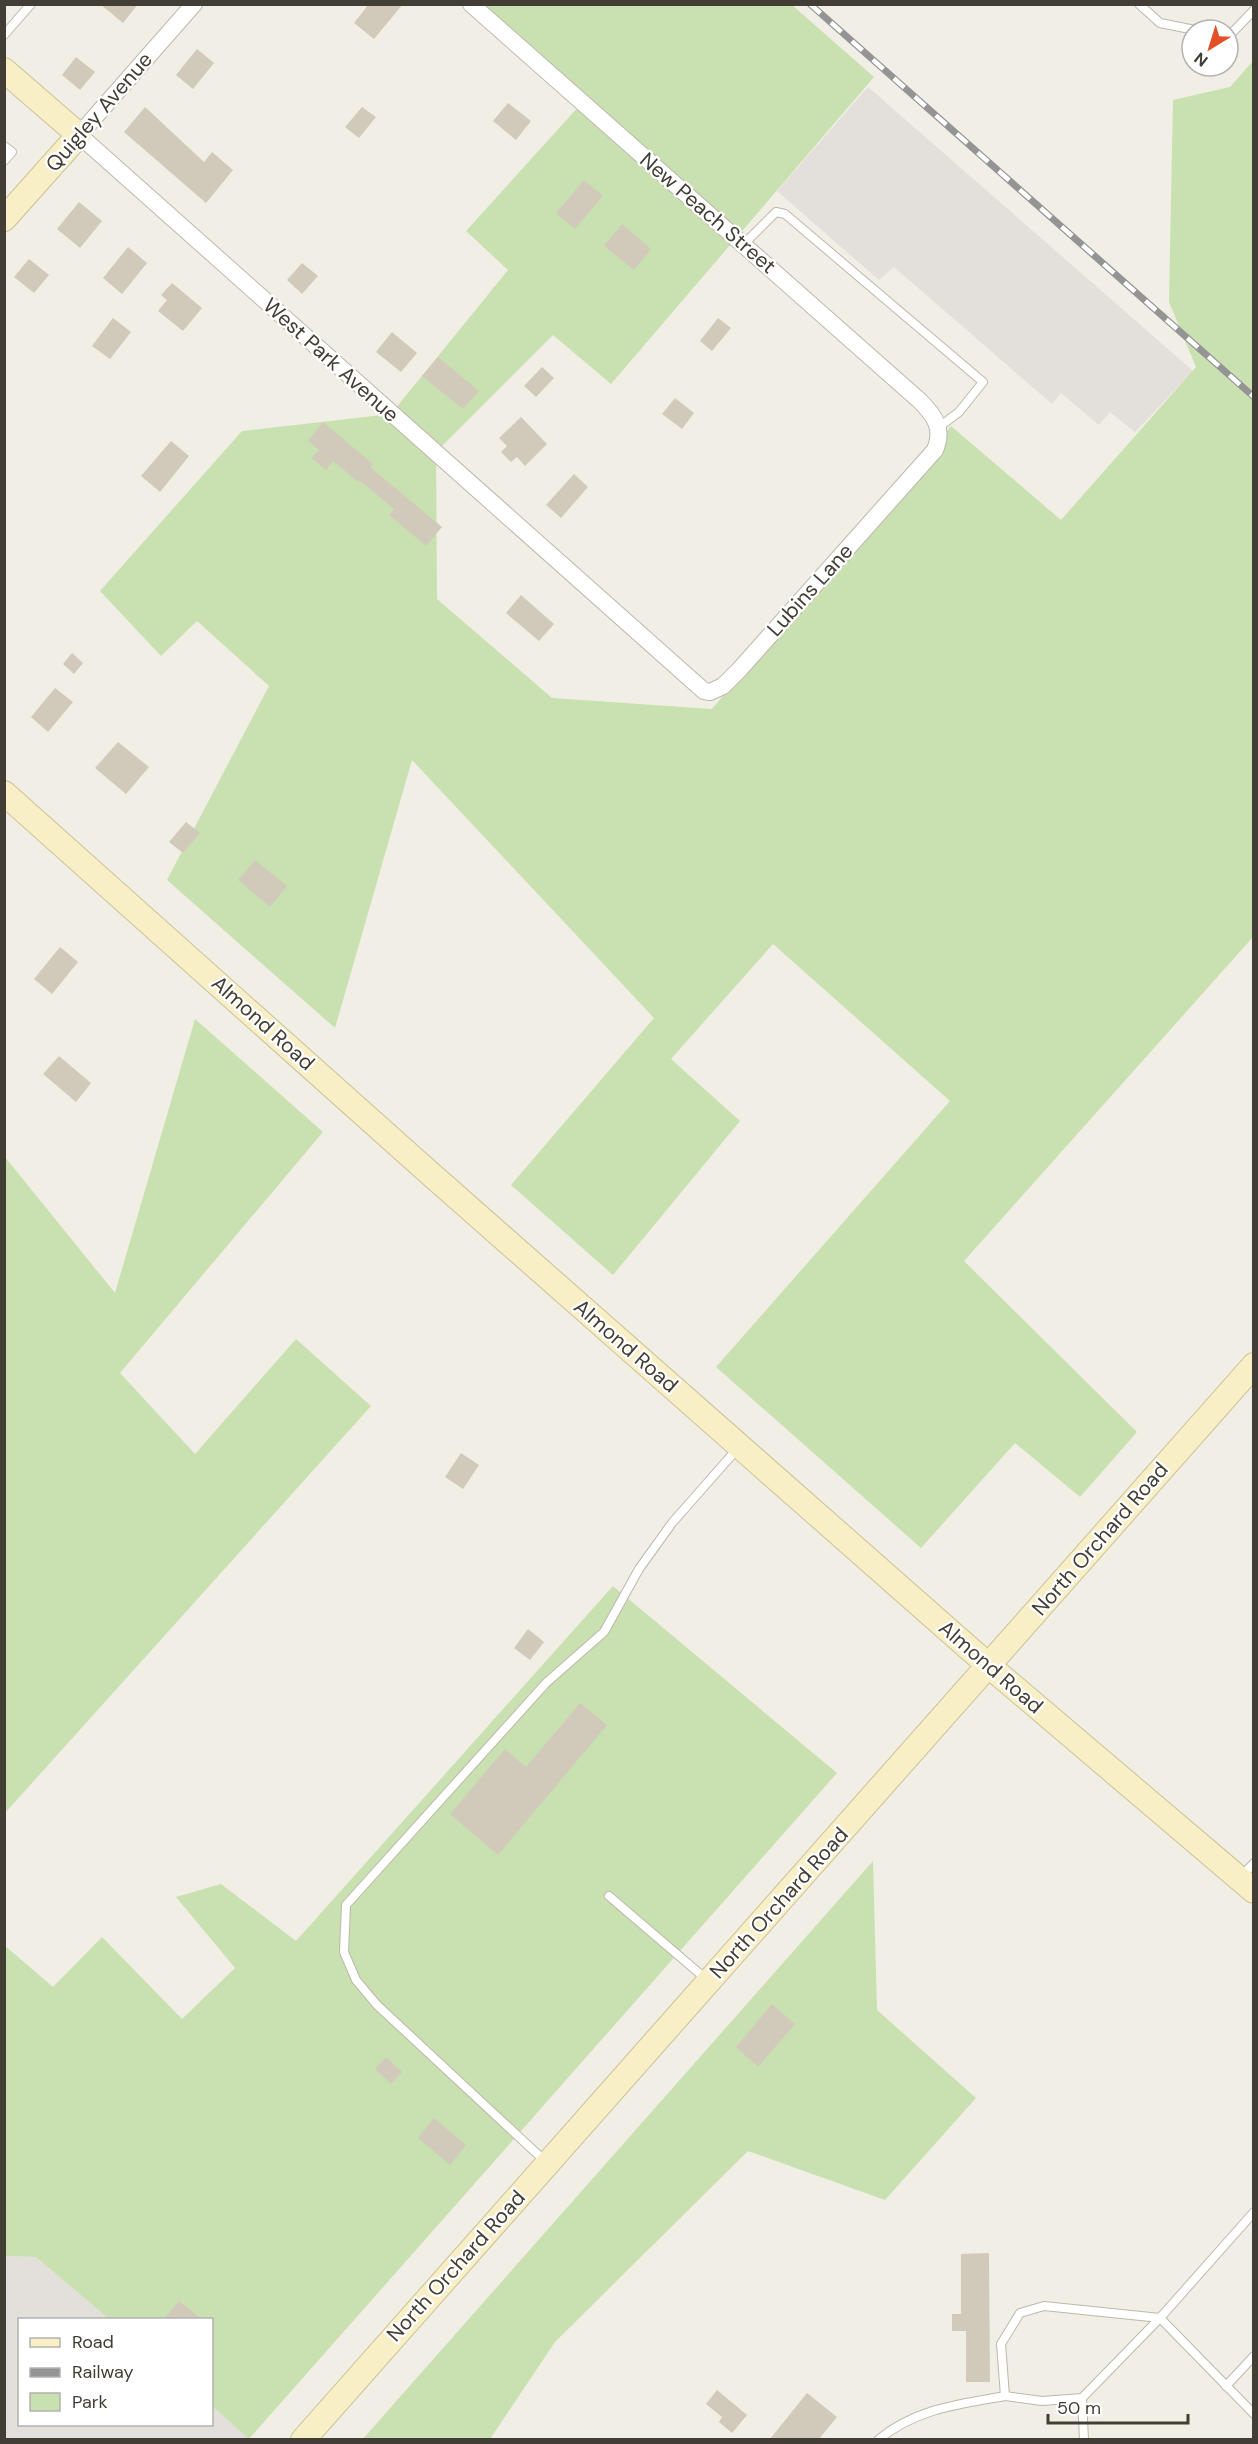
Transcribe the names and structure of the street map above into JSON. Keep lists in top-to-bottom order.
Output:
{
  "streets": {
    "street": [
      "Quigley Avenue",
      "New Peach Street",
      "West Park Avenue",
      "Lubins Lane",
      "Almond Road",
      "North Orchard Road"
    ]
  },
  "crossings": [
    ["Quigley Avenue", "West Park Avenue"],
    ["New Peach Street", "Lubins Lane"],
    ["West Park Avenue", "Lubins Lane"],
    ["Almond Road", "North Orchard Road"]
  ],
  "legend": ["Road", "Railway", "Park"],
  "scale_bar": "50 m",
  "north": "bottom left"
}
